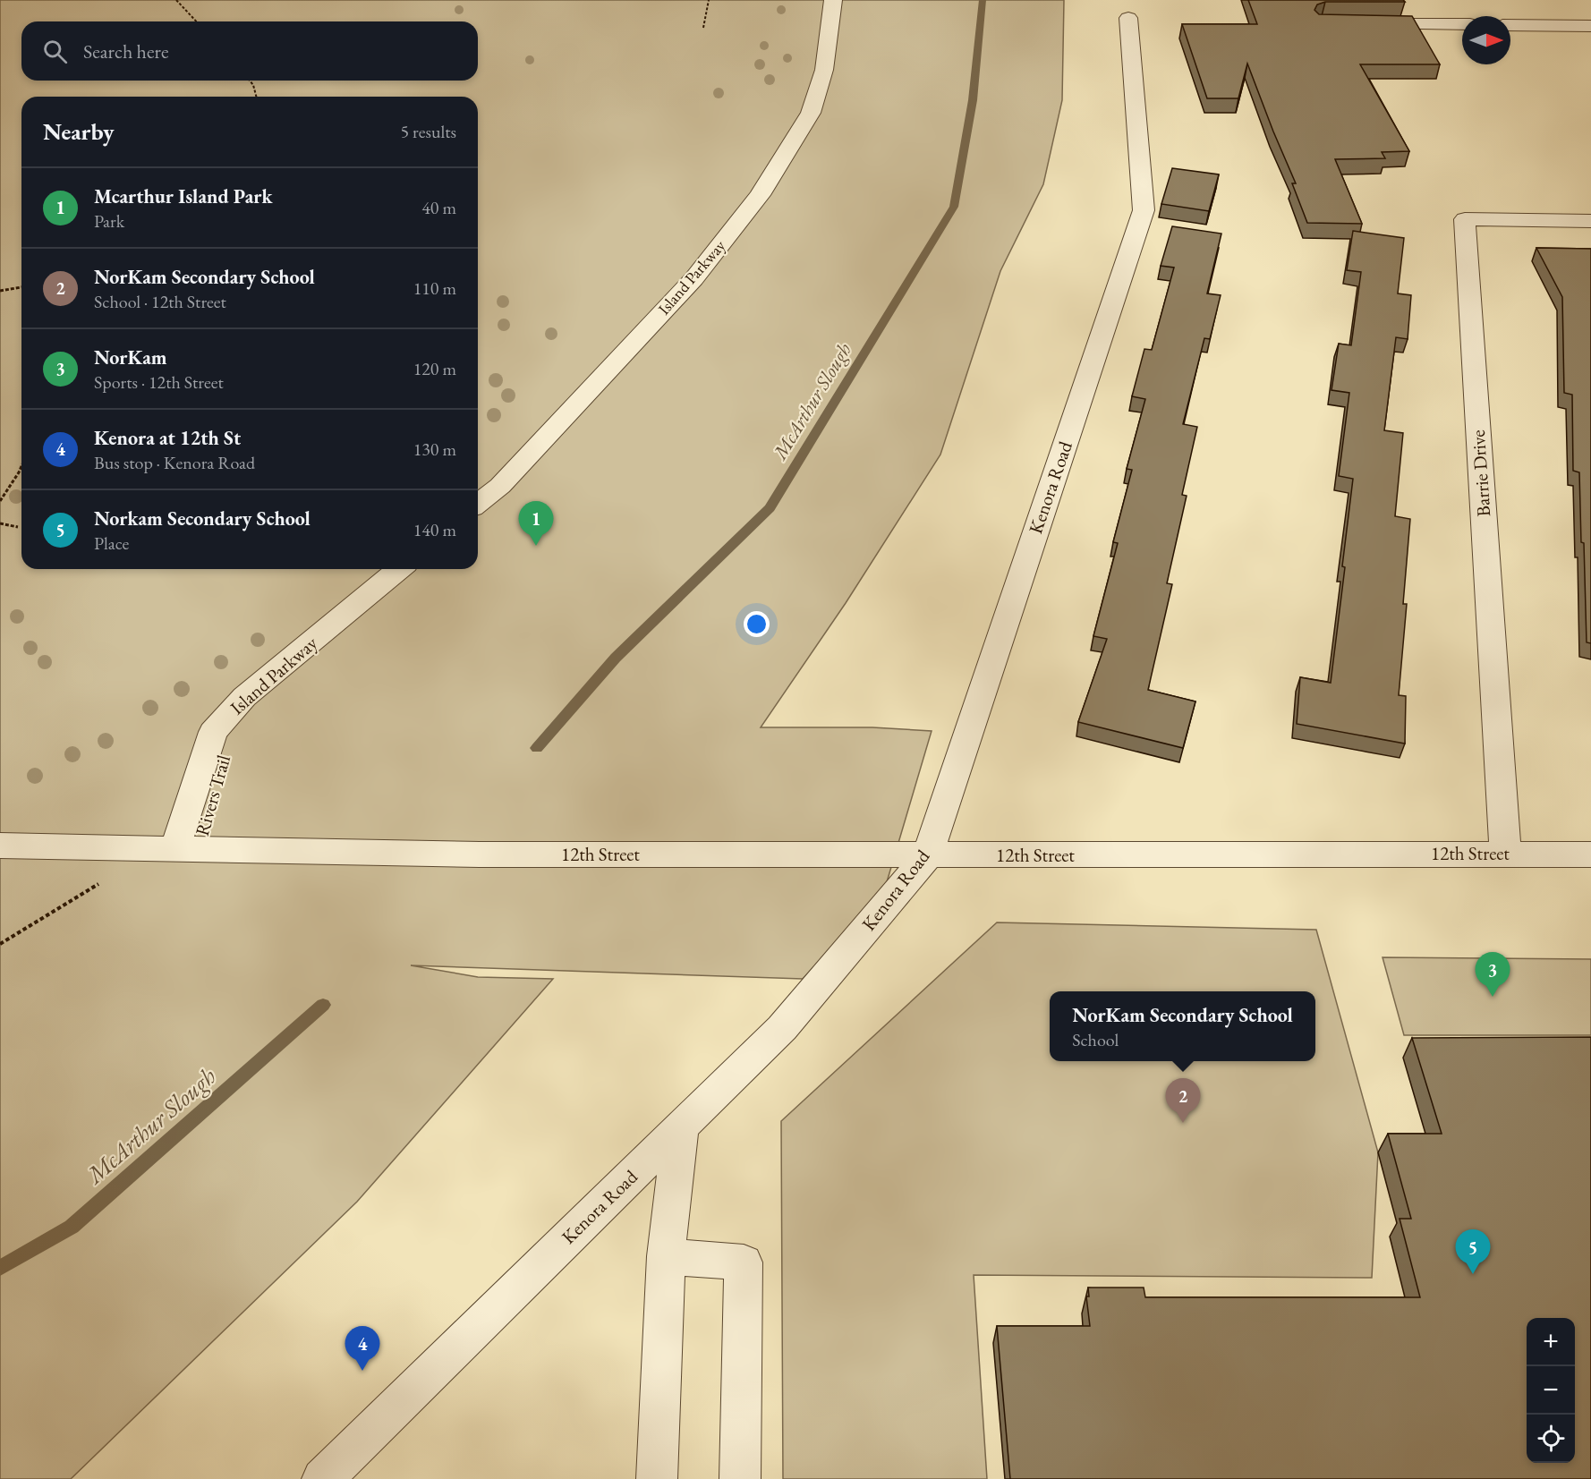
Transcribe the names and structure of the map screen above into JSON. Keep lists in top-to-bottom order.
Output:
{
  "streets": {
    "street": [
      "Island Parkway",
      "Barrie Drive",
      "Kenora Road",
      "12th Street"
    ]
  },
  "crossings": [
    ["Island Parkway", "12th Street"],
    ["Barrie Drive", "12th Street"],
    ["Kenora Road", "12th Street"]
  ],
  "water": ["McArthur Slough"],
  "north": "right",
  "page": {
    "search": "Search here",
    "heading": ["Nearby", "5 results"],
    "list": [
      {
        "mark": "1",
        "name": "Mcarthur Island Park",
        "note": "Park",
        "value": "40 m"
      },
      {
        "mark": "2",
        "name": "NorKam Secondary School",
        "note": "School · 12th Street",
        "value": "110 m"
      },
      {
        "mark": "3",
        "name": "NorKam",
        "note": "Sports · 12th Street",
        "value": "120 m"
      },
      {
        "mark": "4",
        "name": "Kenora at 12th St",
        "note": "Bus stop · Kenora Road",
        "value": "130 m"
      },
      {
        "mark": "5",
        "name": "Norkam Secondary School",
        "note": "Place",
        "value": "140 m"
      }
    ],
    "pins": [
      "1",
      "3",
      "2",
      "5",
      "4"
    ],
    "popup": ["NorKam Secondary School", "School"],
    "map_buttons": ["+", "−"]
  }
}
